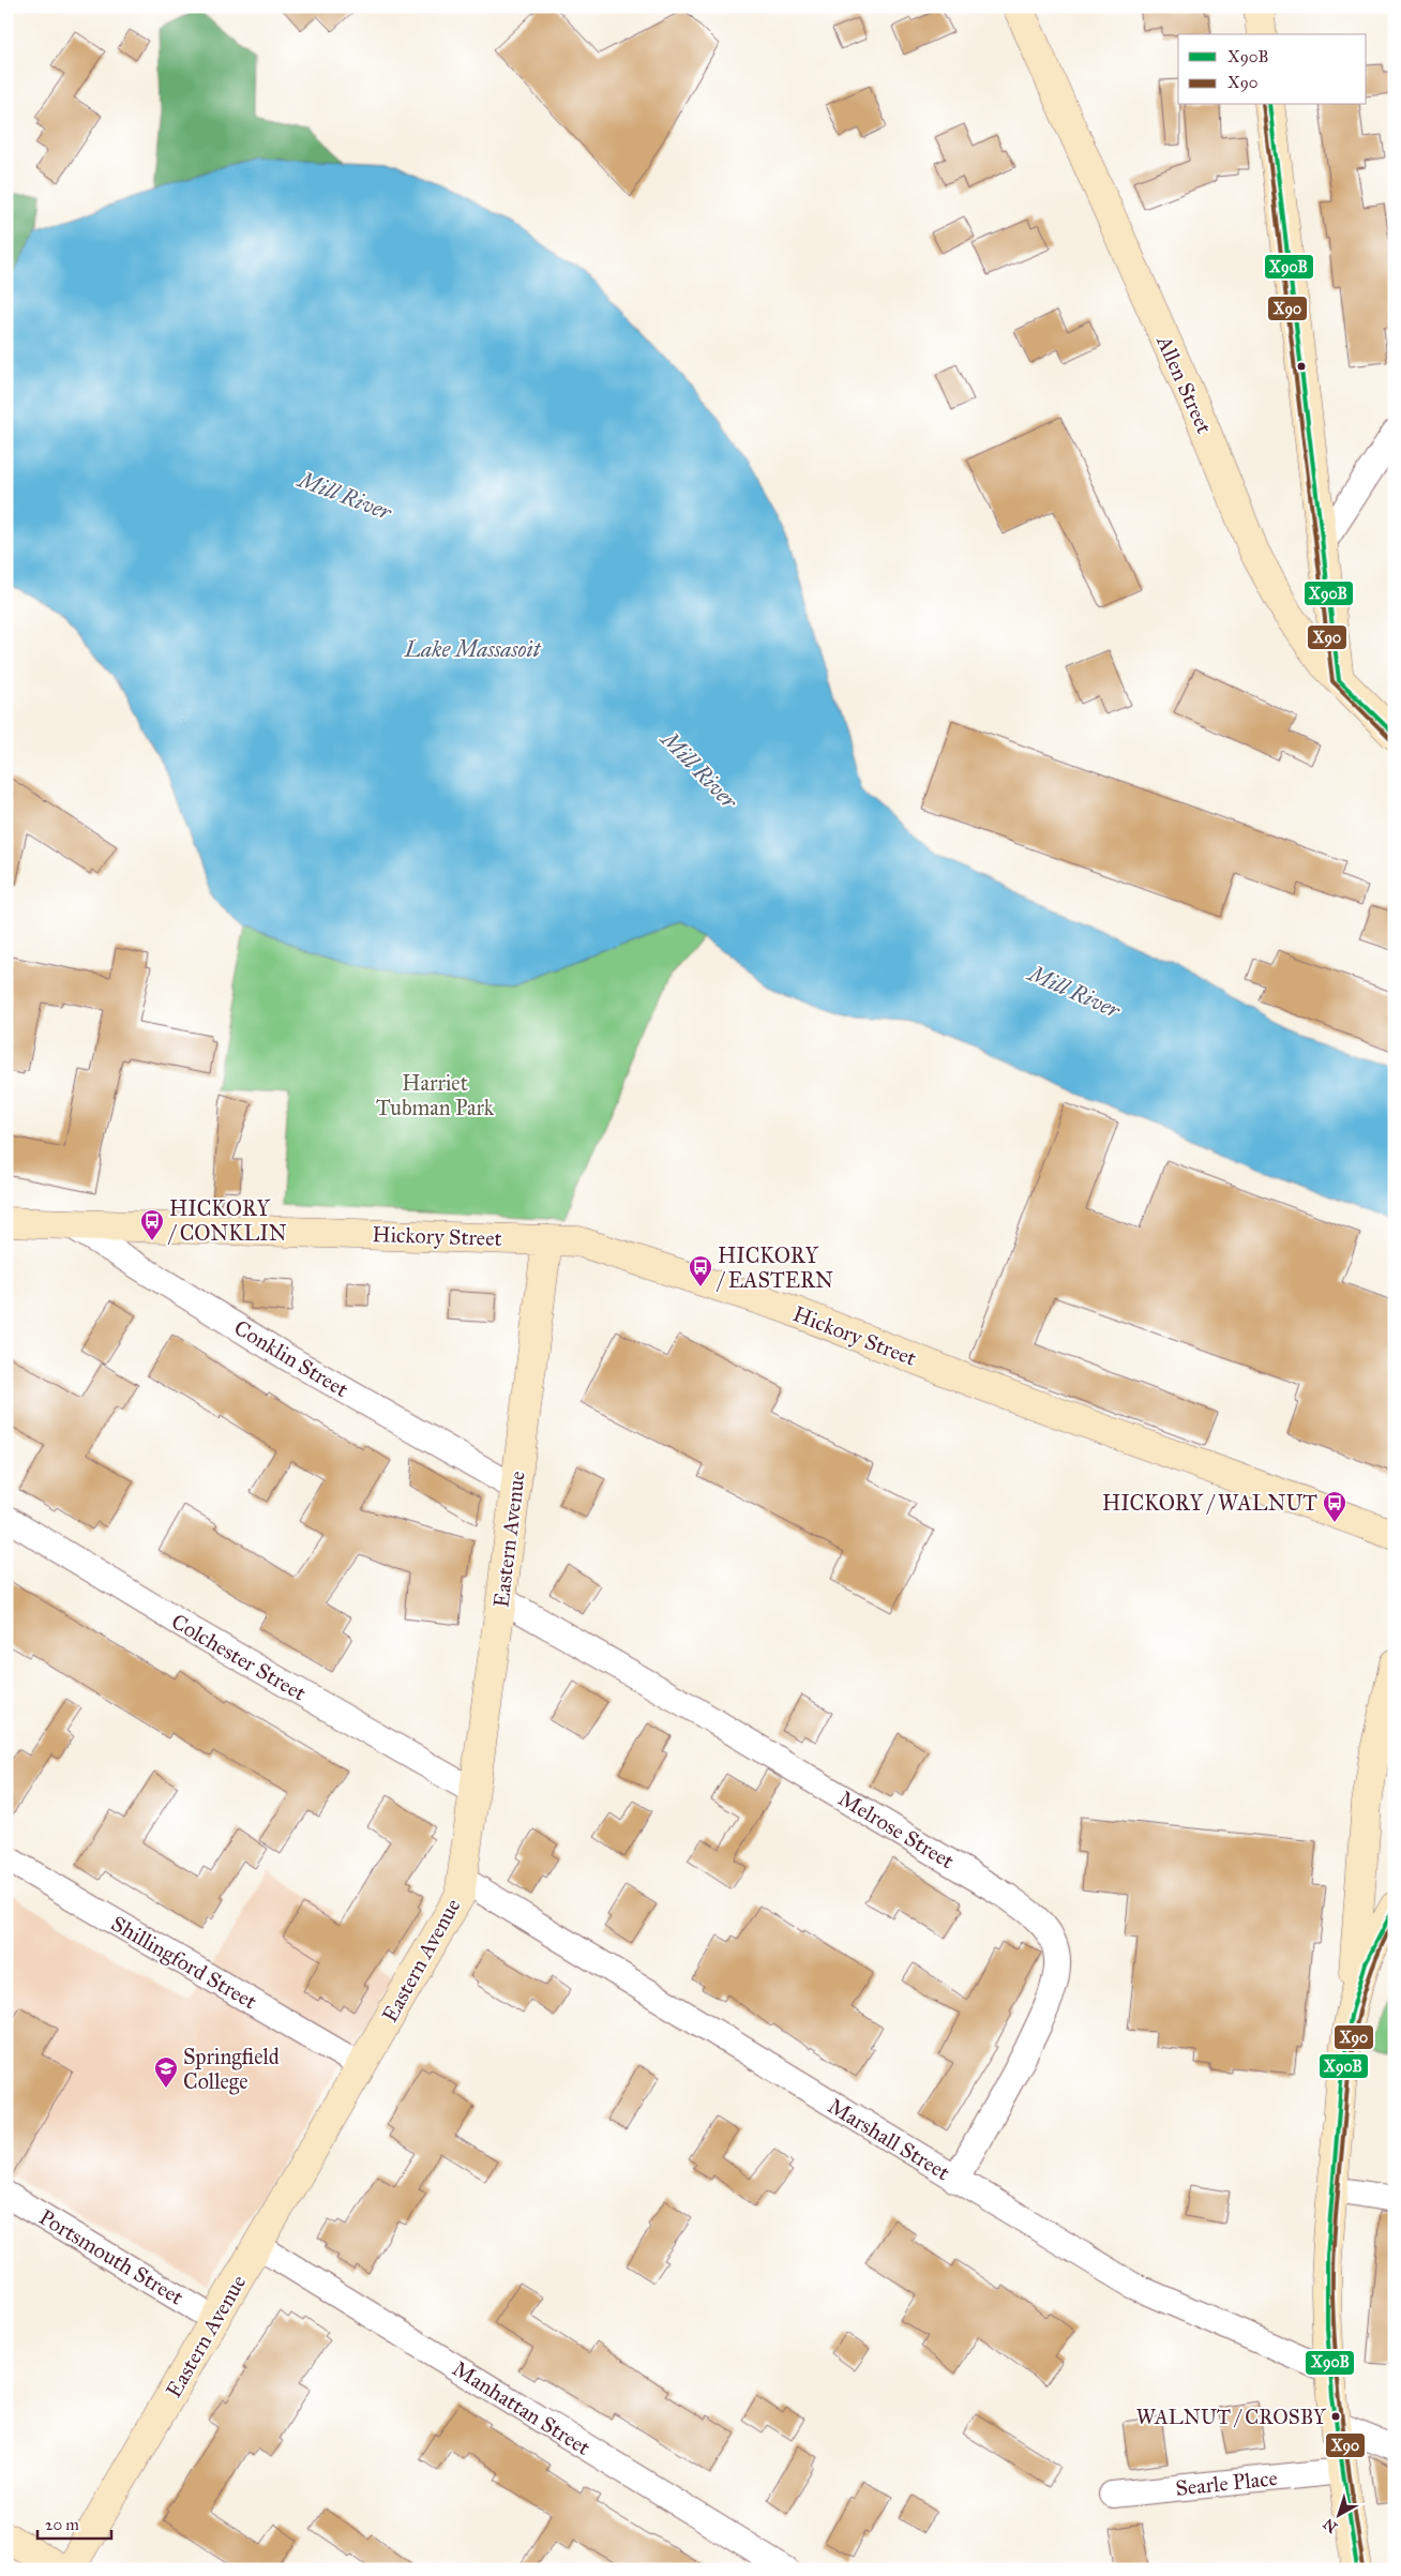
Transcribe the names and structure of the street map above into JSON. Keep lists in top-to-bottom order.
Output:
{
  "streets": {
    "street": [
      "Allen Street",
      "Hickory Street",
      "Conklin Street",
      "Eastern Avenue",
      "Colchester Street",
      "Melrose Street",
      "Shillingford Street",
      "Marshall Street",
      "Portsmouth Street",
      "Manhattan Street",
      "Searle Place"
    ]
  },
  "crossings": [
    ["Hickory Street", "Conklin Street"],
    ["Hickory Street", "Eastern Avenue"],
    ["Conklin Street", "Eastern Avenue"],
    ["Eastern Avenue", "Colchester Street"],
    ["Eastern Avenue", "Melrose Street"],
    ["Eastern Avenue", "Shillingford Street"],
    ["Eastern Avenue", "Marshall Street"],
    ["Eastern Avenue", "Portsmouth Street"],
    ["Eastern Avenue", "Manhattan Street"],
    ["Melrose Street", "Marshall Street"]
  ],
  "water": ["Mill River", "Lake Massasoit"],
  "parks": ["Harriet Tubman Park"],
  "places": {
    "bus stop": ["HICKORY / CONKLIN", "HICKORY / EASTERN", "HICKORY / WALNUT"],
    "school or university": ["Springfield College"],
    "other": ["WALNUT / CROSBY"]
  },
  "lines": ["transit line X90B", "transit line X90"],
  "legend": ["X90B", "X90"],
  "scale_bar": "20 m",
  "north": "bottom left"
}
